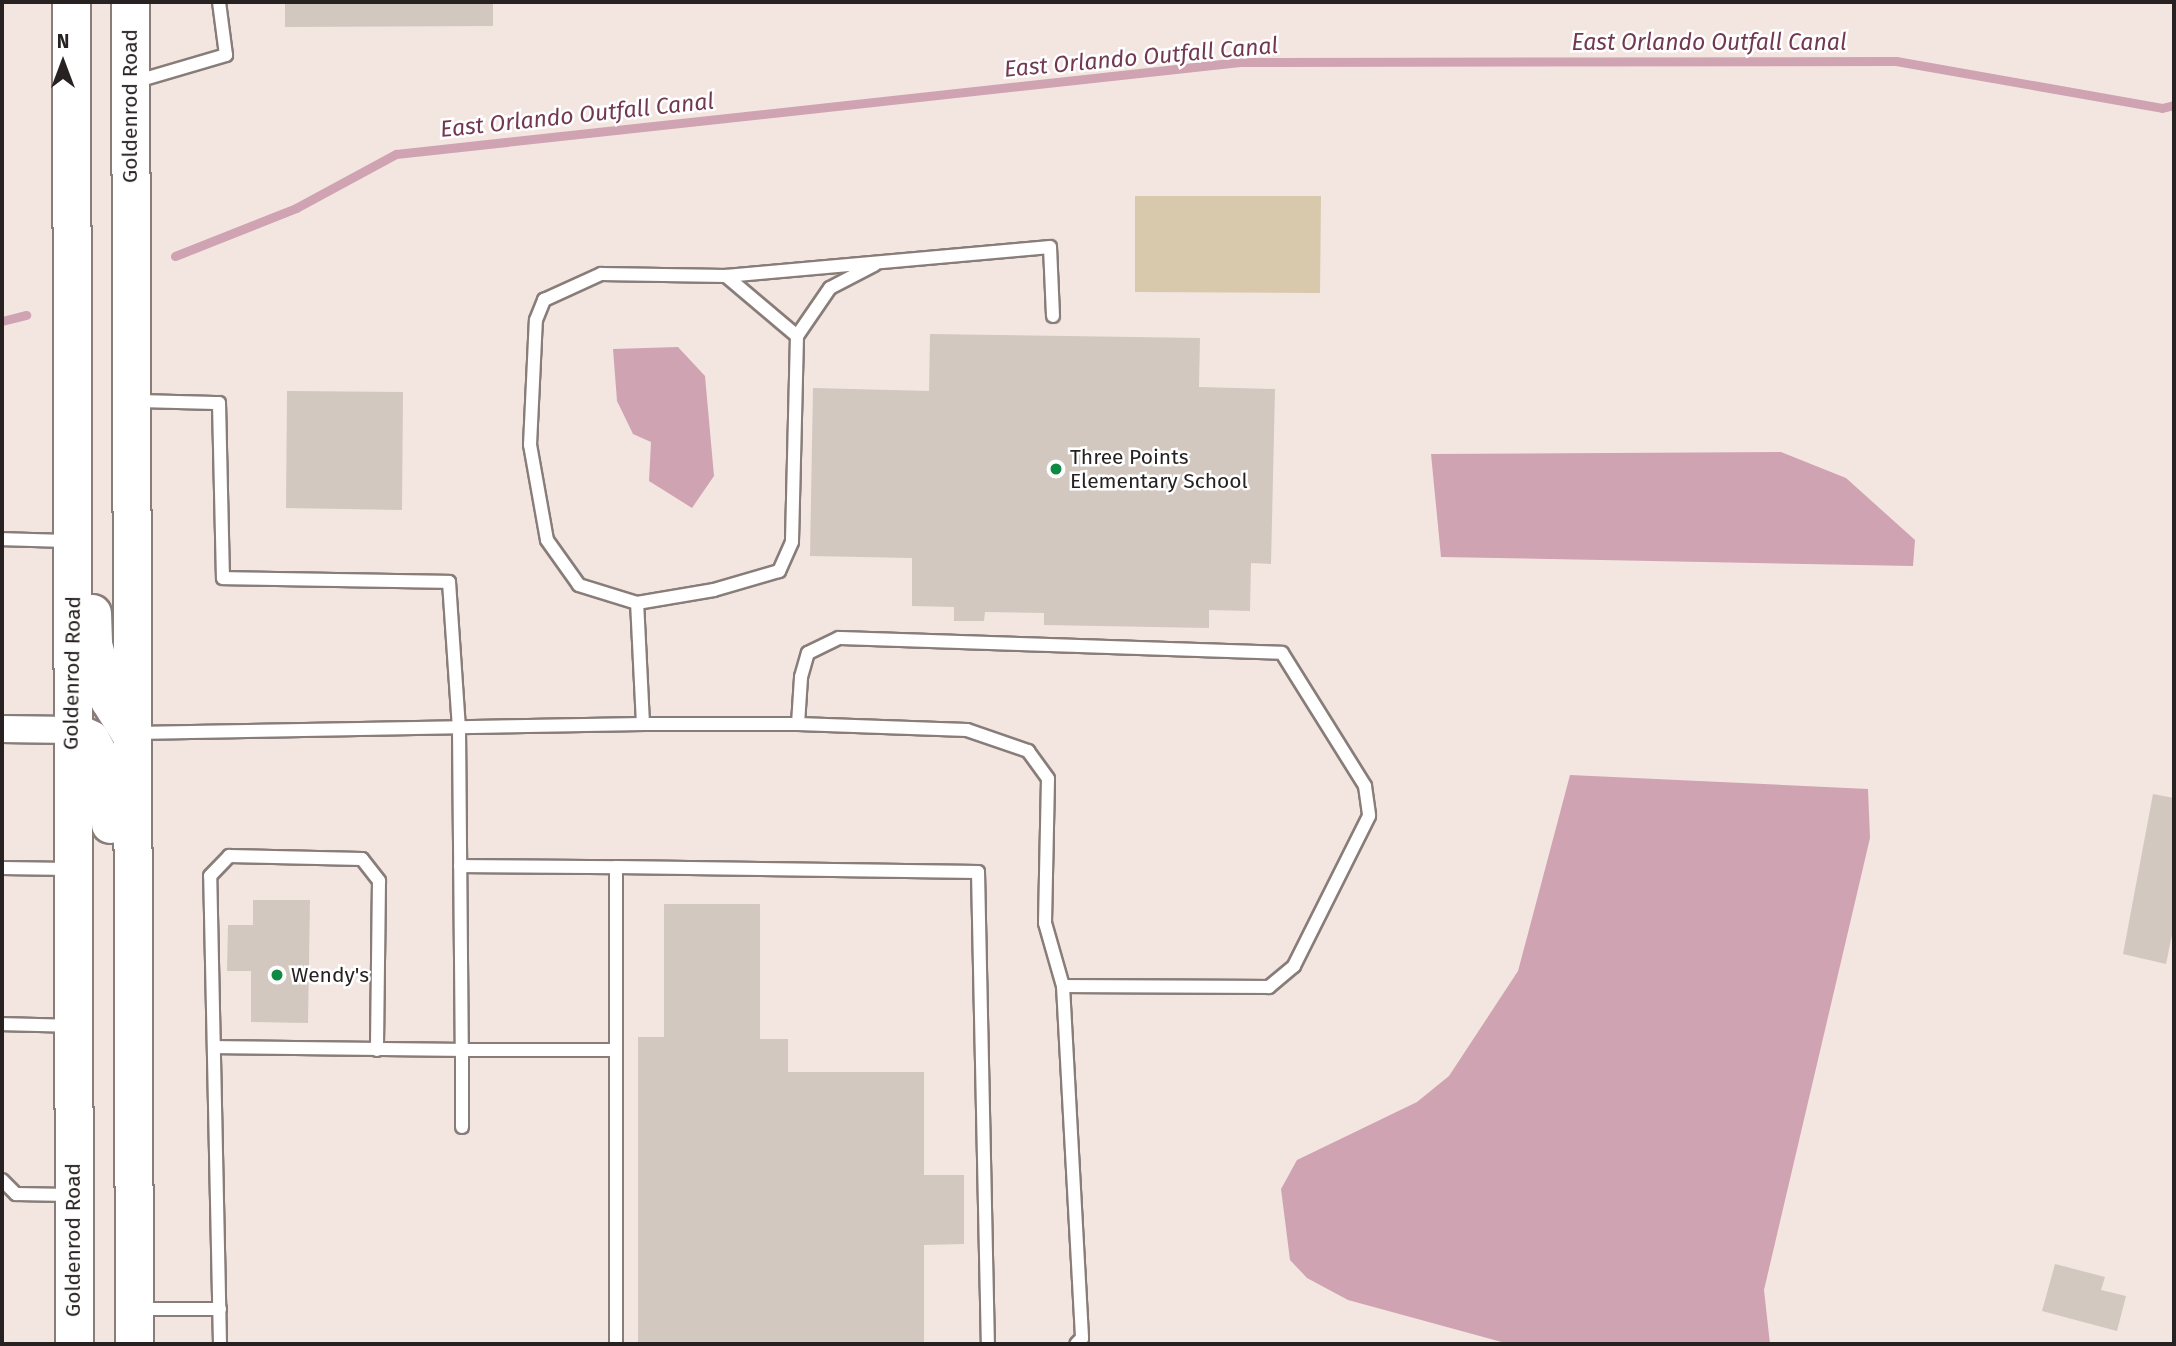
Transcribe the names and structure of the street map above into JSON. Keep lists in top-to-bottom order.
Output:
{
  "streets": {
    "main road": ["Goldenrod Road"]
  },
  "water": ["East Orlando Outfall Canal"],
  "places": ["Three Points Elementary School", "Wendy's"],
  "north": "top"
}
